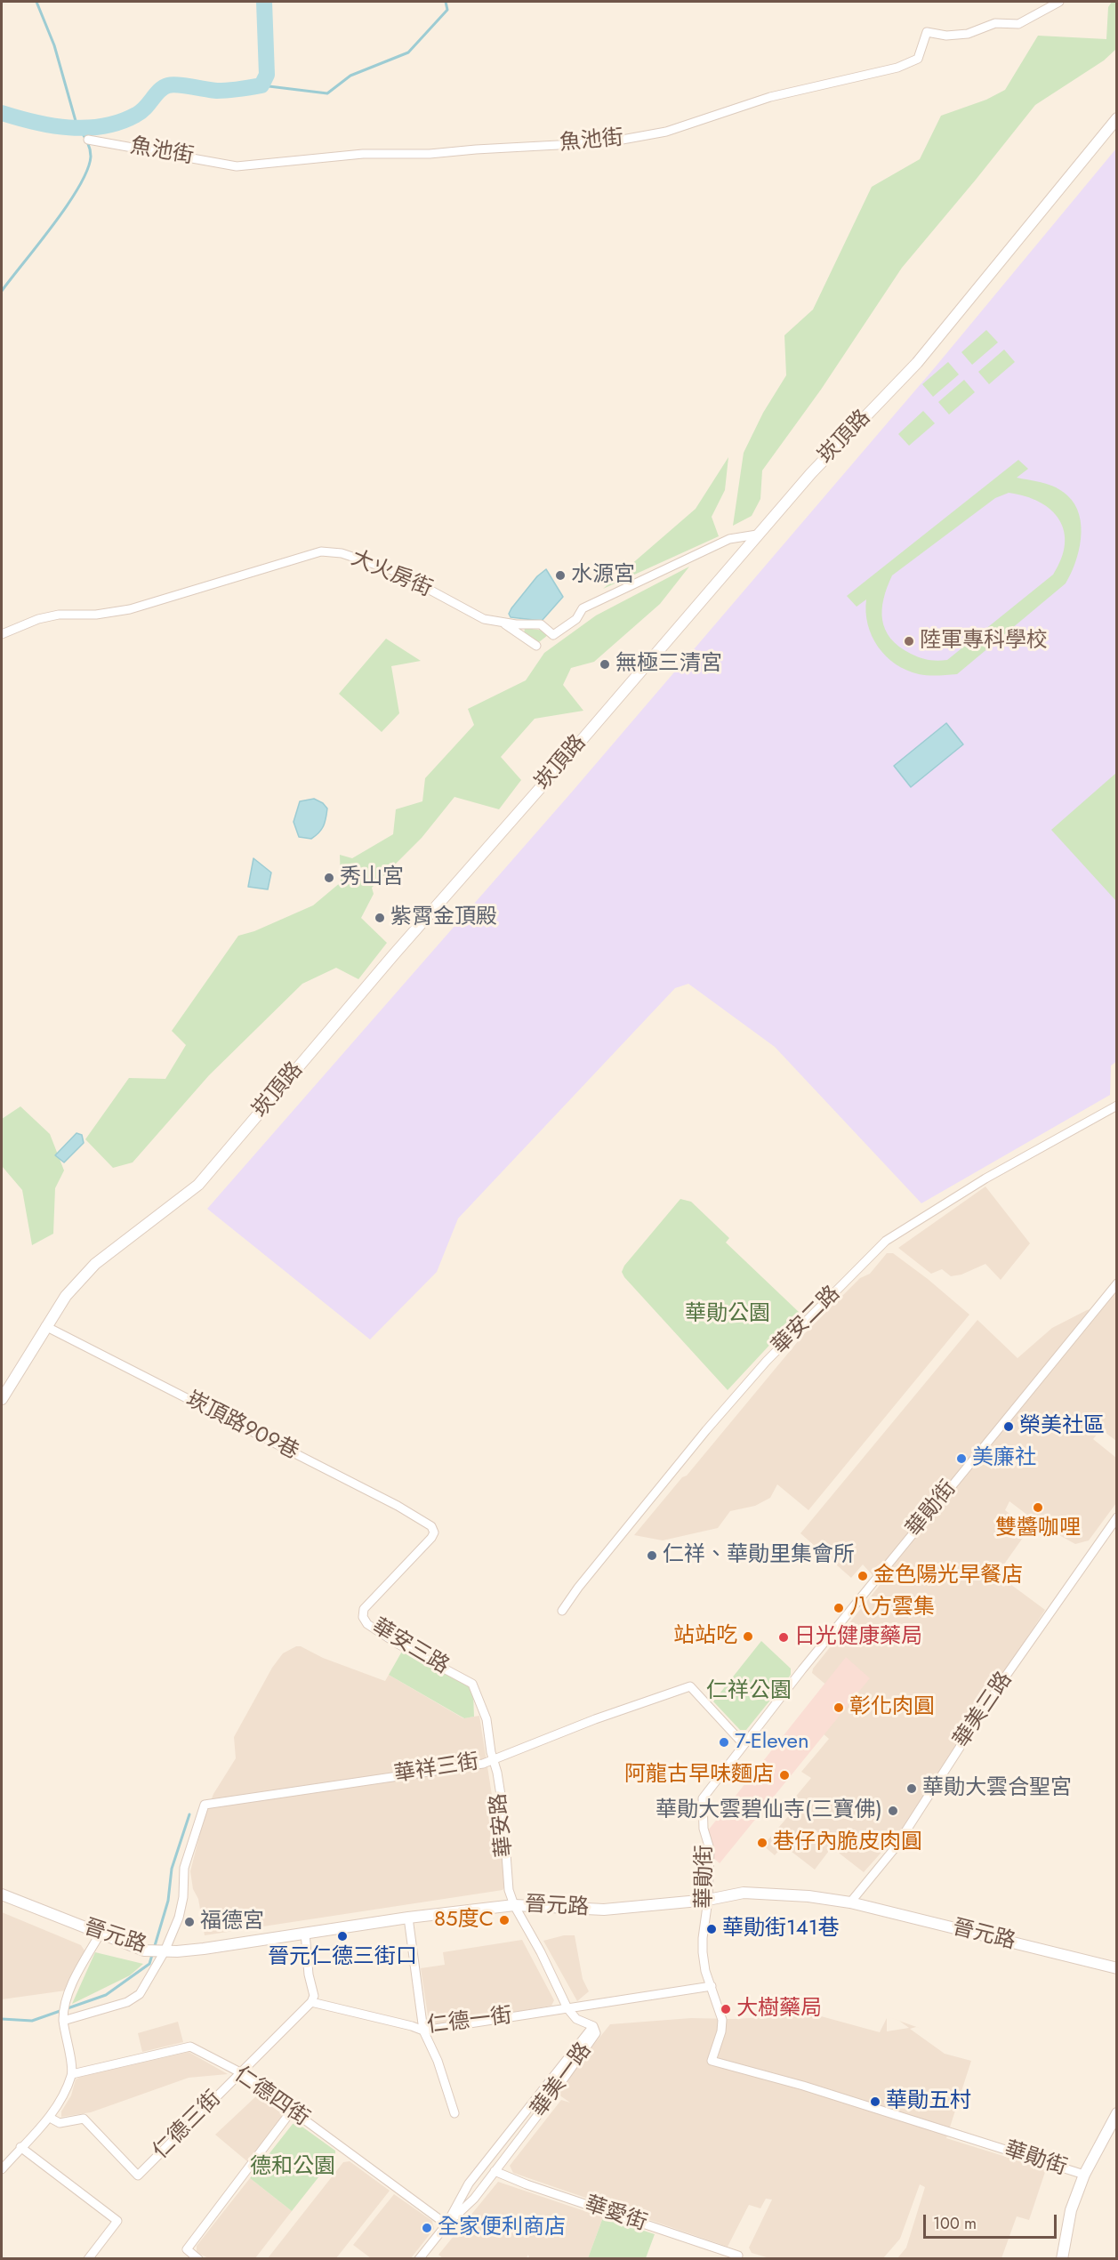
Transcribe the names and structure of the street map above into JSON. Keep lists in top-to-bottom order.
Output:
{
  "streets": {
    "street": [
      "魚池街",
      "崁頂路",
      "大火房街",
      "華安二路",
      "崁頂路909巷",
      "華勛街",
      "華安三路",
      "華美三路",
      "華祥三街",
      "華安路",
      "晉元路",
      "仁德一街",
      "華美一路",
      "仁德四街",
      "仁德三街",
      "華愛街"
    ]
  },
  "crossings": [
    ["崁頂路", "大火房街"],
    ["崁頂路", "崁頂路909巷"],
    ["崁頂路909巷", "華安三路"],
    ["華勛街", "華祥三街"],
    ["華勛街", "晉元路"],
    ["華勛街", "仁德一街"],
    ["華安三路", "華安路"],
    ["華美三路", "晉元路"],
    ["華祥三街", "華安路"],
    ["華祥三街", "晉元路"],
    ["華安路", "晉元路"],
    ["仁德一街", "仁德三街"],
    ["華美一路", "仁德四街"],
    ["華美一路", "華愛街"],
    ["仁德四街", "仁德三街"]
  ],
  "parks": ["華勛公園", "仁祥公園", "德和公園"],
  "places": [
    "水源宮",
    "陸軍專科學校",
    "無極三清宮",
    "秀山宮",
    "紫霄金頂殿",
    "榮美社區",
    "美廉社",
    "雙醬咖哩",
    "仁祥、華勛里集會所",
    "金色陽光早餐店",
    "八方雲集",
    "站站吃",
    "日光健康藥局",
    "彰化肉圓",
    "7-Eleven",
    "阿龍古早味麵店",
    "華勛大雲合聖宮",
    "華勛大雲碧仙寺(三寶佛)",
    "巷仔內脆皮肉圓",
    "85度C",
    "福德宮",
    "華勛街141巷",
    "晉元仁德三街口",
    "大樹藥局",
    "華勛五村",
    "全家便利商店"
  ],
  "scale_bar": "100 m"
}
